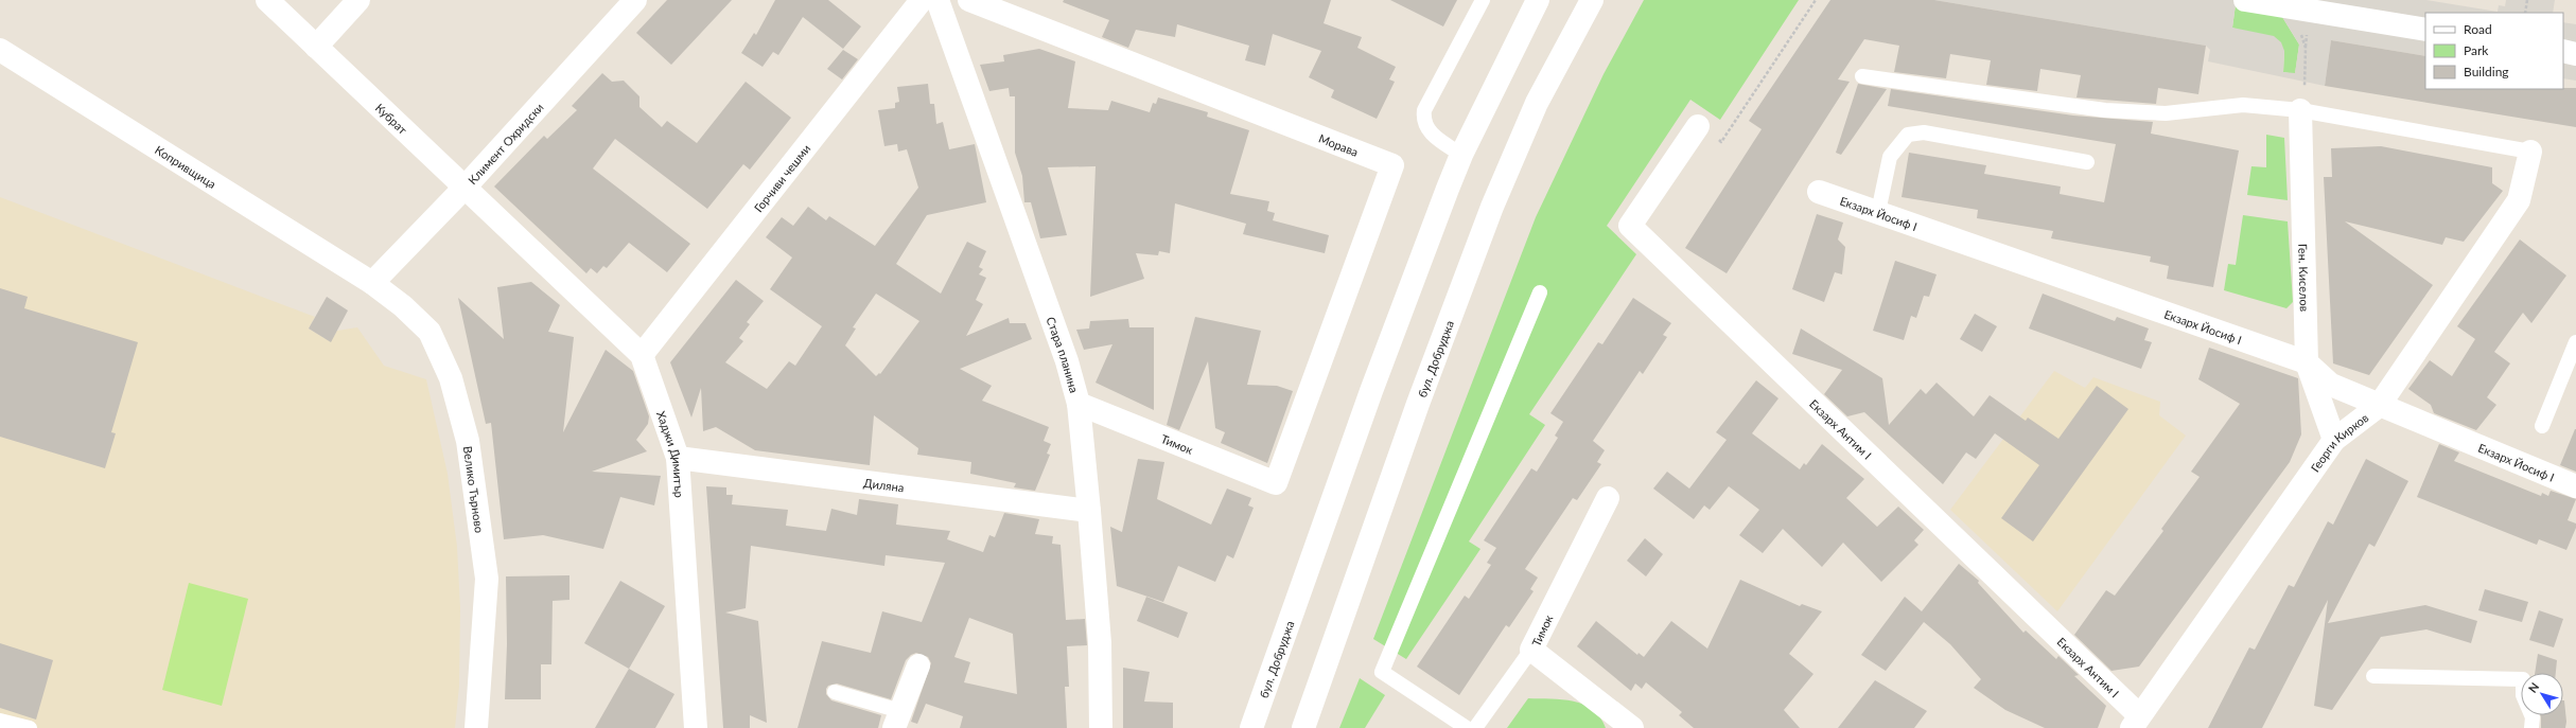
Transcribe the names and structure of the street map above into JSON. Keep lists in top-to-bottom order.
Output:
{
  "streets": {
    "street": [
      "Кубрат",
      "Климент Охридски",
      "Морава",
      "Копривщица",
      "Горчиви чешми",
      "Екзарх Йосиф I",
      "Ген. Киселов",
      "Стара планина",
      "бул. Добруджа",
      "Екзарх Антим I",
      "Тимок",
      "Георги Кирков",
      "Хаджи Димитър",
      "Диляна",
      "Велико Търново"
    ]
  },
  "crossings": [
    ["Кубрат", "Климент Охридски"],
    ["Кубрат", "Хаджи Димитър"],
    ["Климент Охридски", "Копривщица"],
    ["Климент Охридски", "Велико Търново"],
    ["Морава", "Тимок"],
    ["Копривщица", "Велико Търново"],
    ["Горчиви чешми", "Хаджи Димитър"],
    ["Екзарх Йосиф I", "Ген. Киселов"],
    ["Екзарх Йосиф I", "Георги Кирков"],
    ["Ген. Киселов", "Георги Кирков"],
    ["Стара планина", "Тимок"],
    ["Стара планина", "Диляна"],
    ["Екзарх Антим I", "Георги Кирков"],
    ["Хаджи Димитър", "Диляна"]
  ],
  "legend": ["Road", "Park", "Building"],
  "north": "top left"
}
